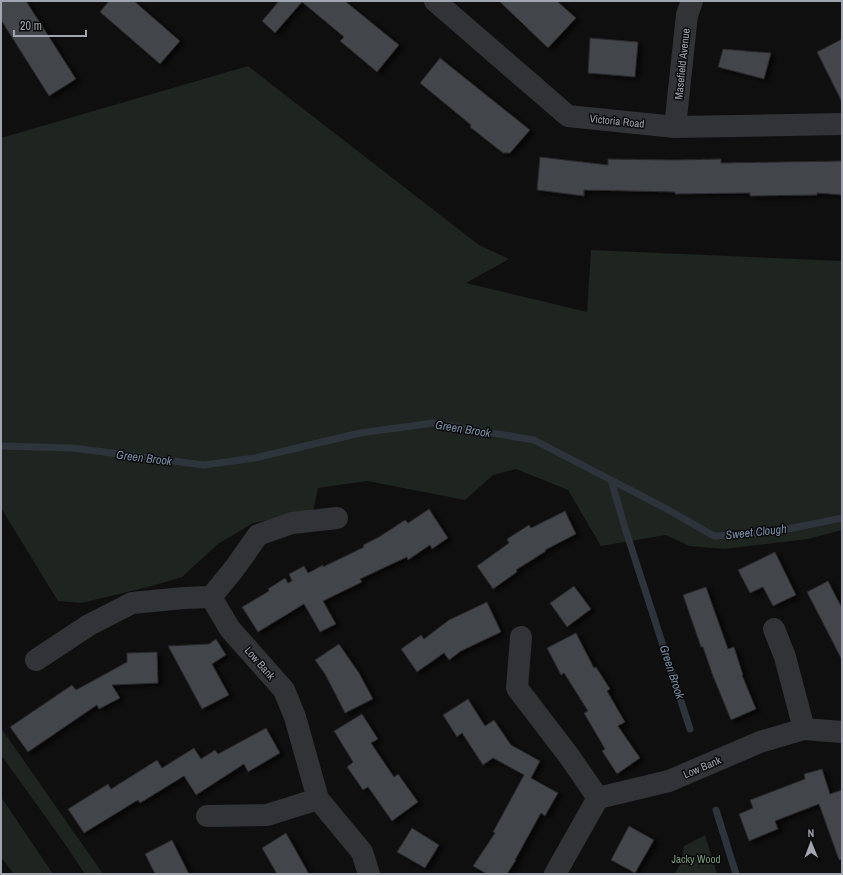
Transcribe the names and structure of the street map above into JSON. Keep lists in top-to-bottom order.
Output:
{
  "streets": {
    "street": ["Masefield Avenue", "Victoria Road", "Low Bank"]
  },
  "crossings": [
    ["Masefield Avenue", "Victoria Road"]
  ],
  "water": ["Green Brook", "Sweet Clough"],
  "parks": ["Jacky Wood"],
  "scale_bar": "20 m",
  "north": "top"
}
